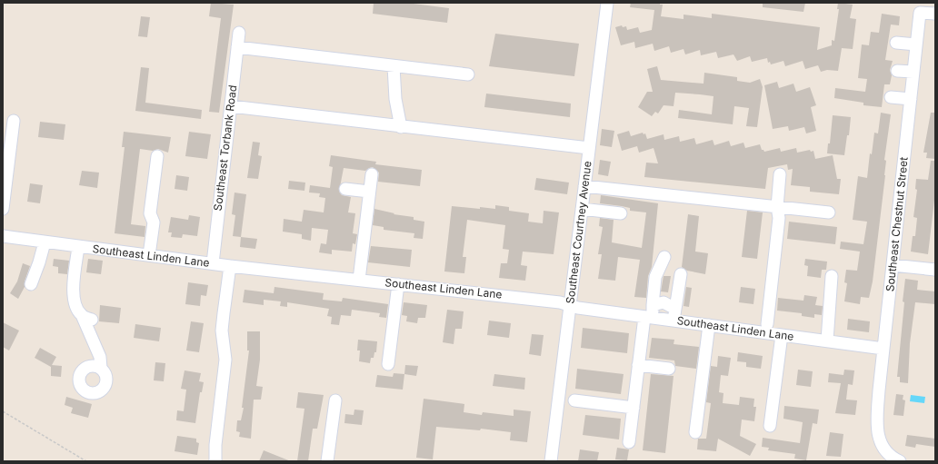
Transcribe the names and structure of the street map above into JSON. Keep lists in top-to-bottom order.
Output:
{
  "streets": {
    "street": [
      "Southeast Torbank Road",
      "Southeast Chestnut Street",
      "Southeast Courtney Avenue",
      "Southeast Linden Lane"
    ]
  },
  "crossings": [
    ["Southeast Torbank Road", "Southeast Linden Lane"],
    ["Southeast Chestnut Street", "Southeast Linden Lane"],
    ["Southeast Courtney Avenue", "Southeast Linden Lane"]
  ]
}
